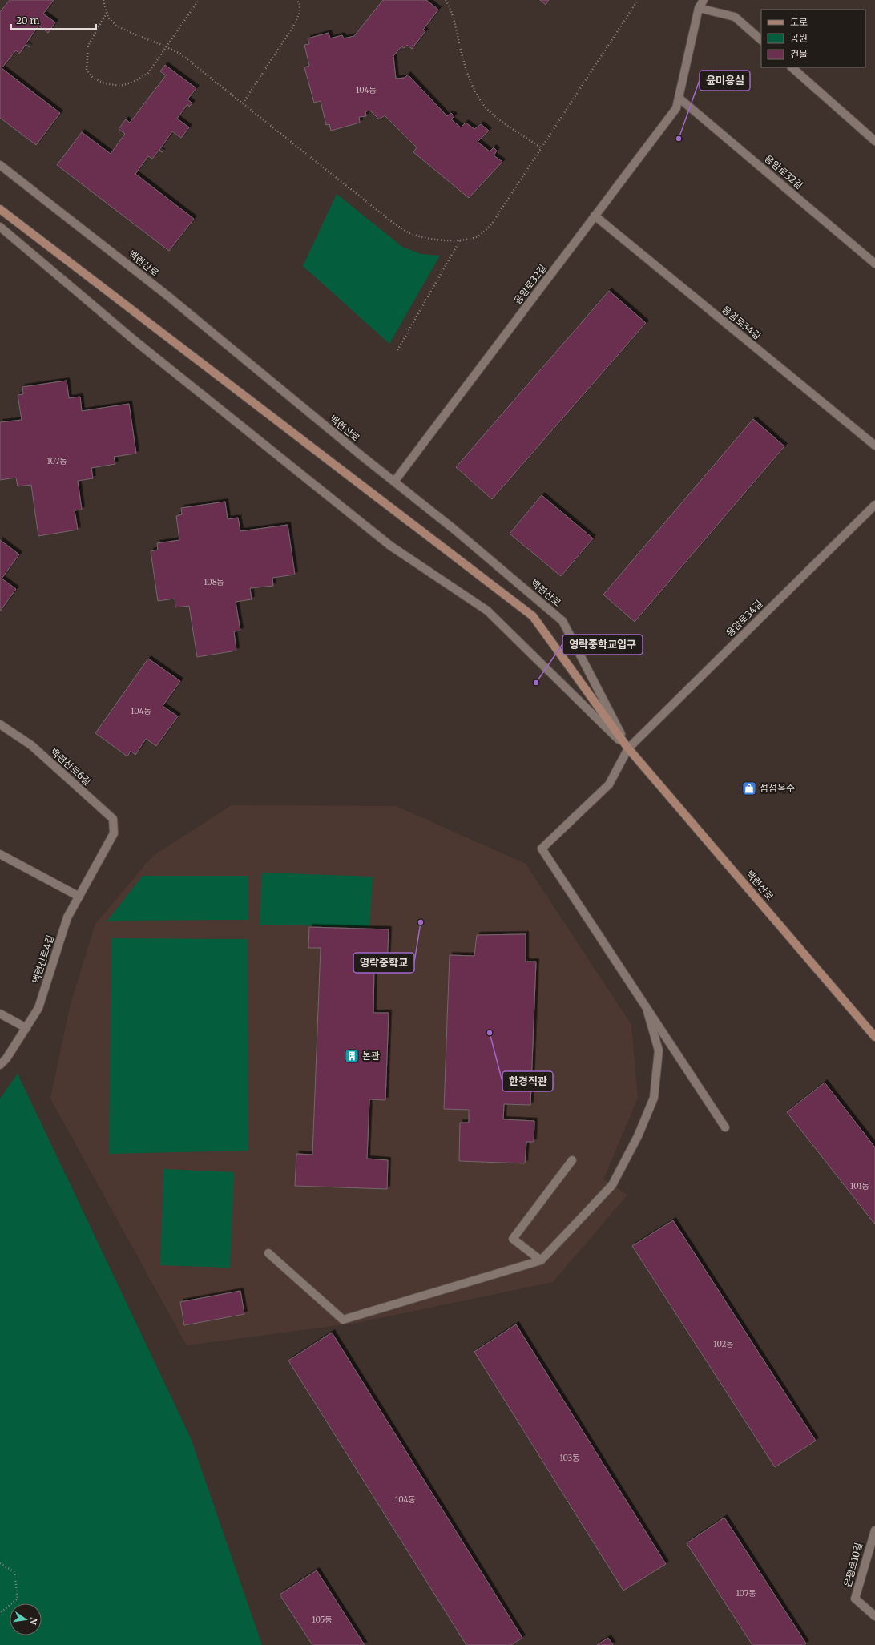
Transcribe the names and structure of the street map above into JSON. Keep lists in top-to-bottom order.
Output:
{
  "streets": {
    "main road": ["백련산로"],
    "street": [
      "응암로32길",
      "응암로34길",
      "백련산로6길",
      "백련산로4길",
      "은평로10길"
    ]
  },
  "crossings": [
    ["응암로32길", "백련산로"],
    ["응암로32길", "응암로34길"],
    ["백련산로", "응암로34길"],
    ["백련산로6길", "백련산로4길"]
  ],
  "places": {
    "other": [
      "윤미용실",
      "영락중학교입구",
      "영락중학교",
      "한경직관"
    ],
    "shop": ["섬섬옥수"],
    "building": ["본관"]
  },
  "house_numbers": [
    "104동",
    "107동",
    "108동",
    "104동",
    "101동",
    "102동",
    "103동",
    "104동",
    "107동",
    "105동"
  ],
  "legend": ["도로", "공원", "건물"],
  "scale_bar": "20 m",
  "north": "right"
}
